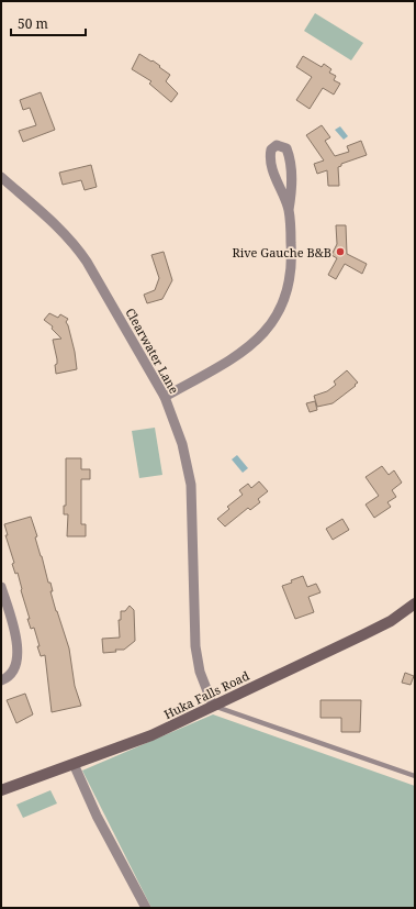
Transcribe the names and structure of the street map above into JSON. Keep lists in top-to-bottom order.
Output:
{
  "streets": {
    "street": ["Clearwater Lane", "Huka Falls Road"]
  },
  "crossings": [
    ["Clearwater Lane", "Huka Falls Road"]
  ],
  "places": ["Rive Gauche B&B"],
  "scale_bar": "50 m"
}
